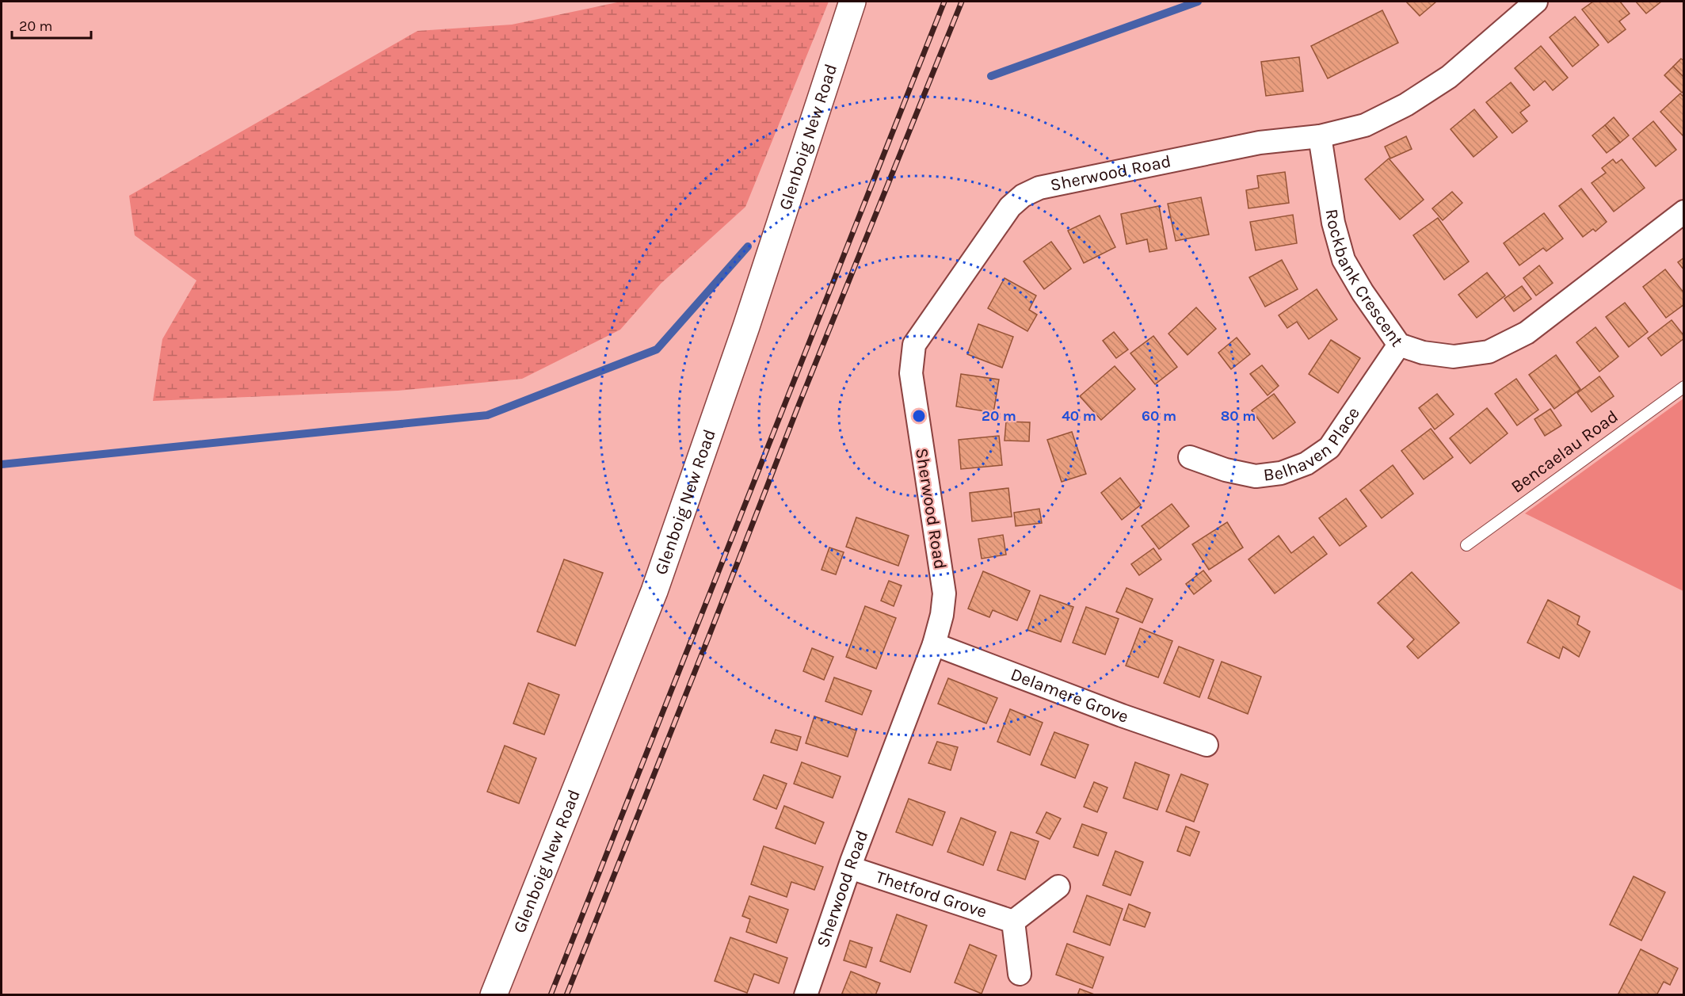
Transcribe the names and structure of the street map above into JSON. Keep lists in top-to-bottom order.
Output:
{
  "streets": {
    "street": [
      "Glenboig New Road",
      "Sherwood Road",
      "Rockbank Crescent",
      "Belhaven Place",
      "Delamere Grove",
      "Thetford Grove"
    ],
    "lane": ["Bencaelau Road"]
  },
  "crossings": [
    ["Sherwood Road", "Rockbank Crescent"],
    ["Sherwood Road", "Delamere Grove"],
    ["Sherwood Road", "Thetford Grove"],
    ["Rockbank Crescent", "Belhaven Place"]
  ],
  "scale_bar": "20 m",
  "rings": [
    "20 m",
    "40 m",
    "60 m",
    "80 m"
  ]
}
